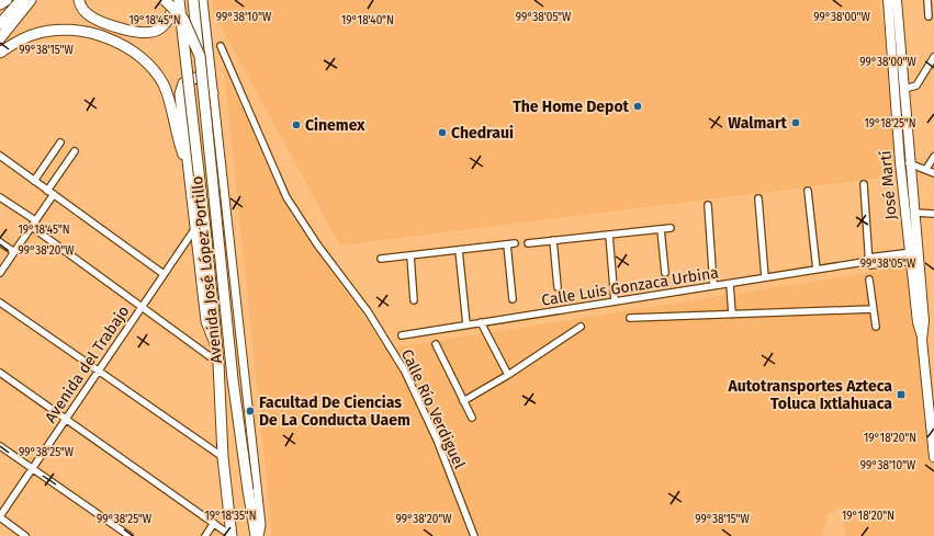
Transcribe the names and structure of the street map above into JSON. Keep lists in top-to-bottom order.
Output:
{
  "streets": {
    "main road": ["José Martí", "Avenida José López Portillo"],
    "street": ["Calle Luis Gonzaca Urbina", "Avenida del Trabajo", "Calle Río Verdiguel"]
  },
  "crossings": [
    ["José Martí", "Calle Luis Gonzaca Urbina"]
  ],
  "places": {
    "other": [
      "The Home Depot",
      "Walmart",
      "Cinemex",
      "Chedraui",
      "Facultad De Ciencias De La Conducta Uaem"
    ],
    "transit": ["Autotransportes Azteca Toluca Ixtlahuaca"]
  },
  "coordinates": [
    "99°38'10\"W",
    "99°38'05\"W",
    "99°38'00\"W",
    "19°18'40\"N",
    "19°18'45\"N",
    "99°38'15\"W",
    "19°18'25\"N",
    "99°38'20\"W",
    "19°18'20\"N",
    "99°38'25\"W",
    "19°18'35\"N"
  ]
}
